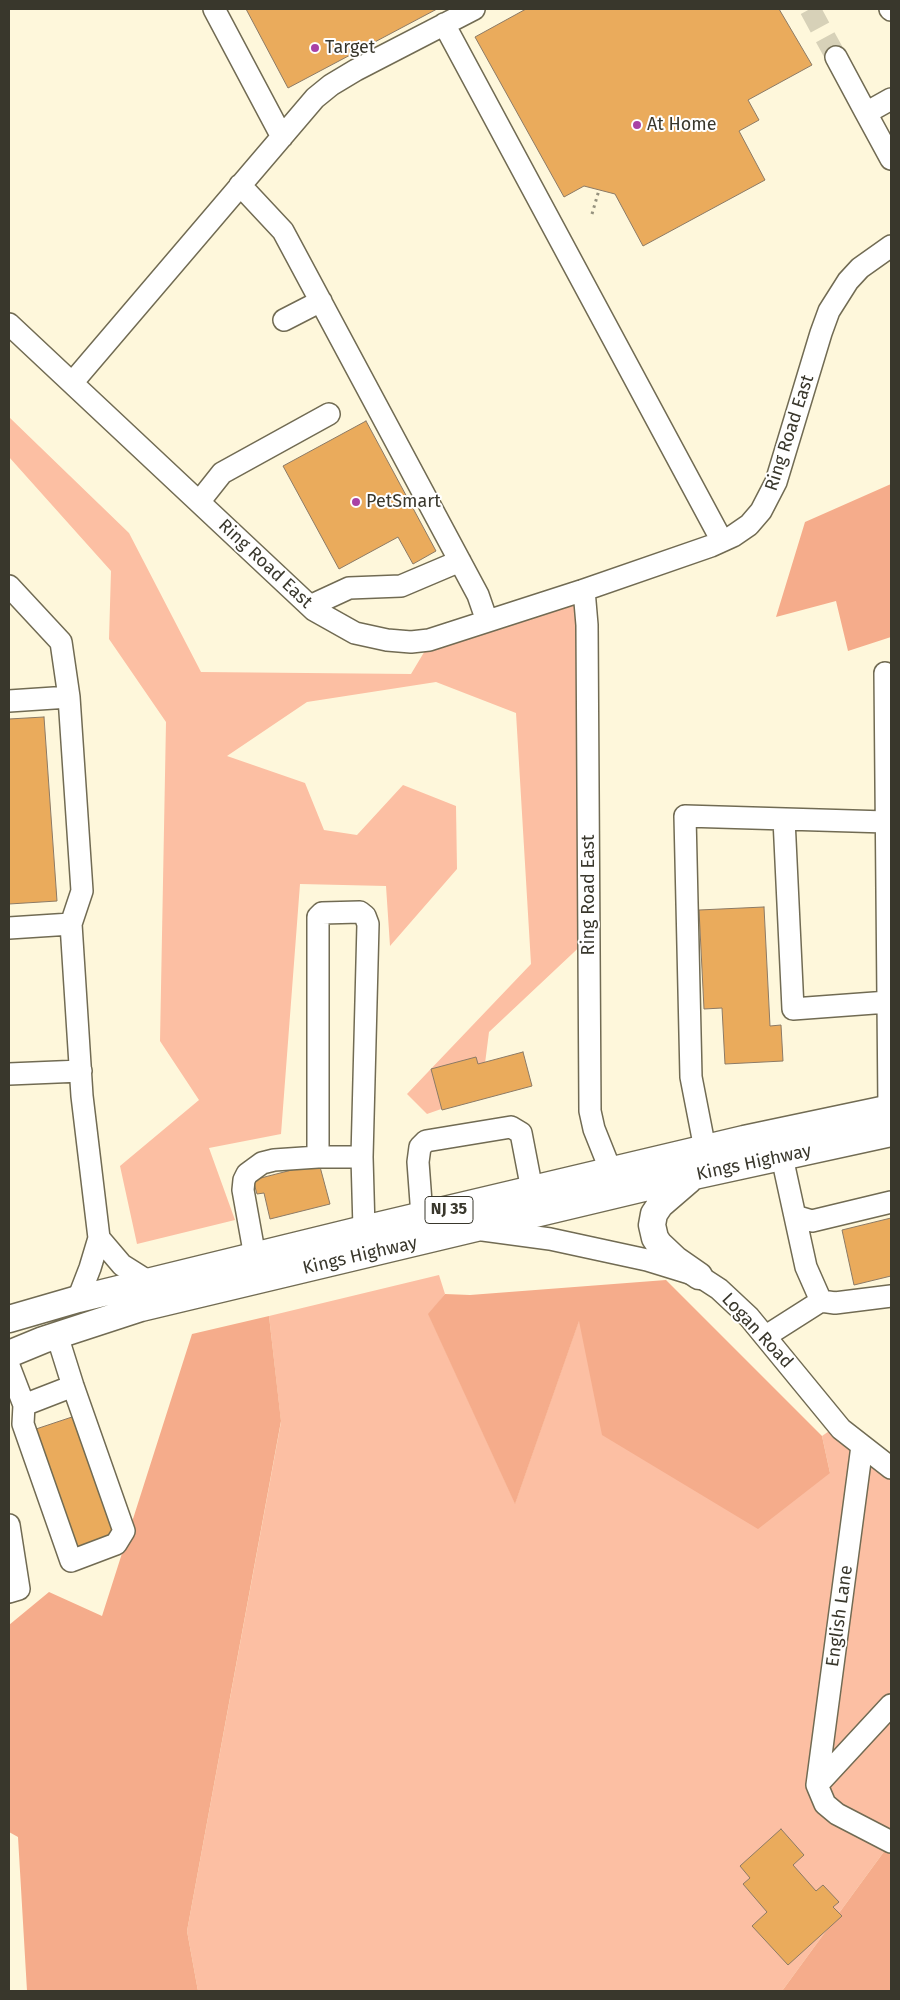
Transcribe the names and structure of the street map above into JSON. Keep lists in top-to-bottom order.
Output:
{
  "streets": {
    "main road": ["Kings Highway", "NJ 35"],
    "street": ["Ring Road East", "Logan Road", "English Lane"]
  },
  "crossings": [
    ["Ring Road East", "Kings Highway"],
    ["Kings Highway", "Logan Road"],
    ["Logan Road", "English Lane"]
  ],
  "places": ["Target", "At Home", "PetSmart"]
}
